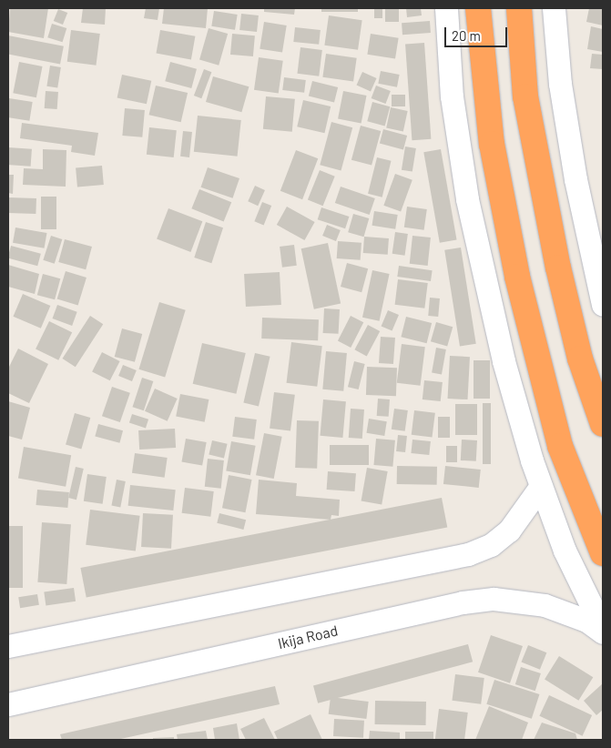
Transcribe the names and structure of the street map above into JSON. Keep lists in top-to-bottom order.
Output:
{
  "streets": {
    "street": ["Ikija Road"]
  },
  "scale_bar": "20 m"
}
